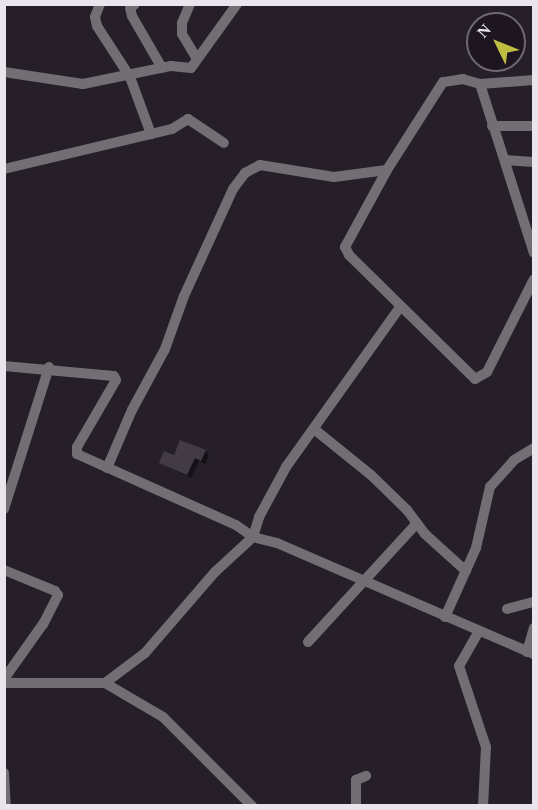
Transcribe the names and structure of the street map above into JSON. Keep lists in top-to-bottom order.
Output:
{
  "north": "top left"
}
